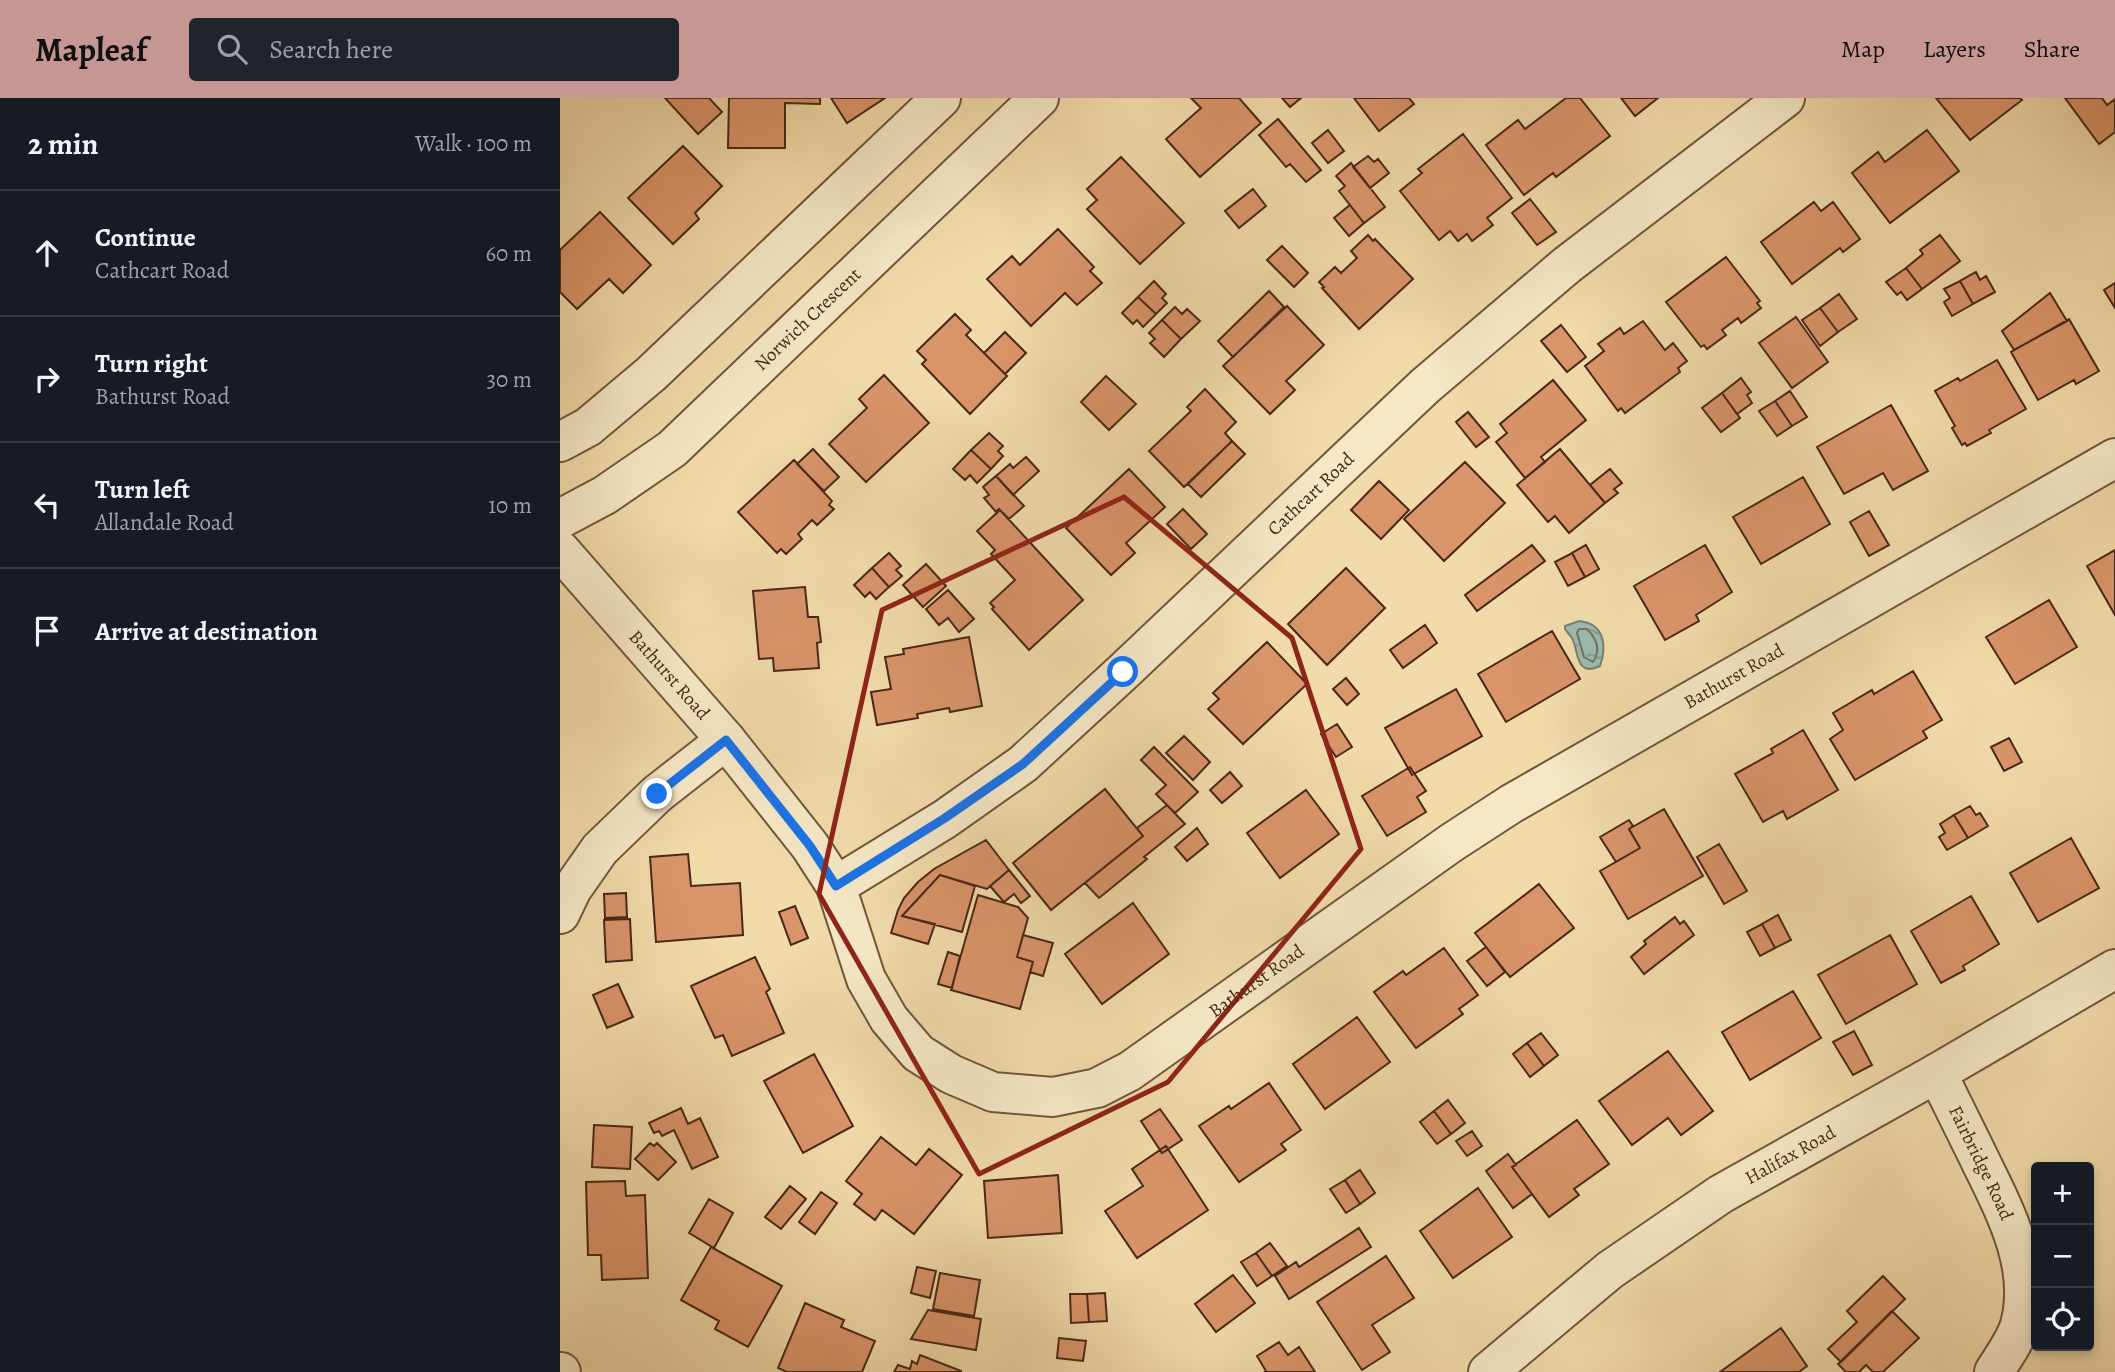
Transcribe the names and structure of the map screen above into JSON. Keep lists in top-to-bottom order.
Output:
{
  "streets": {
    "street": [
      "Norwich Crescent",
      "Cathcart Road",
      "Bathurst Road",
      "Halifax Road",
      "Fairbridge Road"
    ]
  },
  "crossings": [
    ["Cathcart Road", "Bathurst Road"],
    ["Halifax Road", "Fairbridge Road"]
  ],
  "page": {
    "header": "Mapleaf",
    "search": "Search here",
    "nav": ["Map", "Layers", "Share"],
    "heading": ["2 min", "Walk · 100 m"],
    "list": [
      ["Continue", "Cathcart Road", "60 m"],
      ["Turn right", "Bathurst Road", "30 m"],
      ["Turn left", "Allandale Road", "10 m"],
      "Arrive at destination"
    ],
    "map_buttons": ["+", "−"]
  }
}
